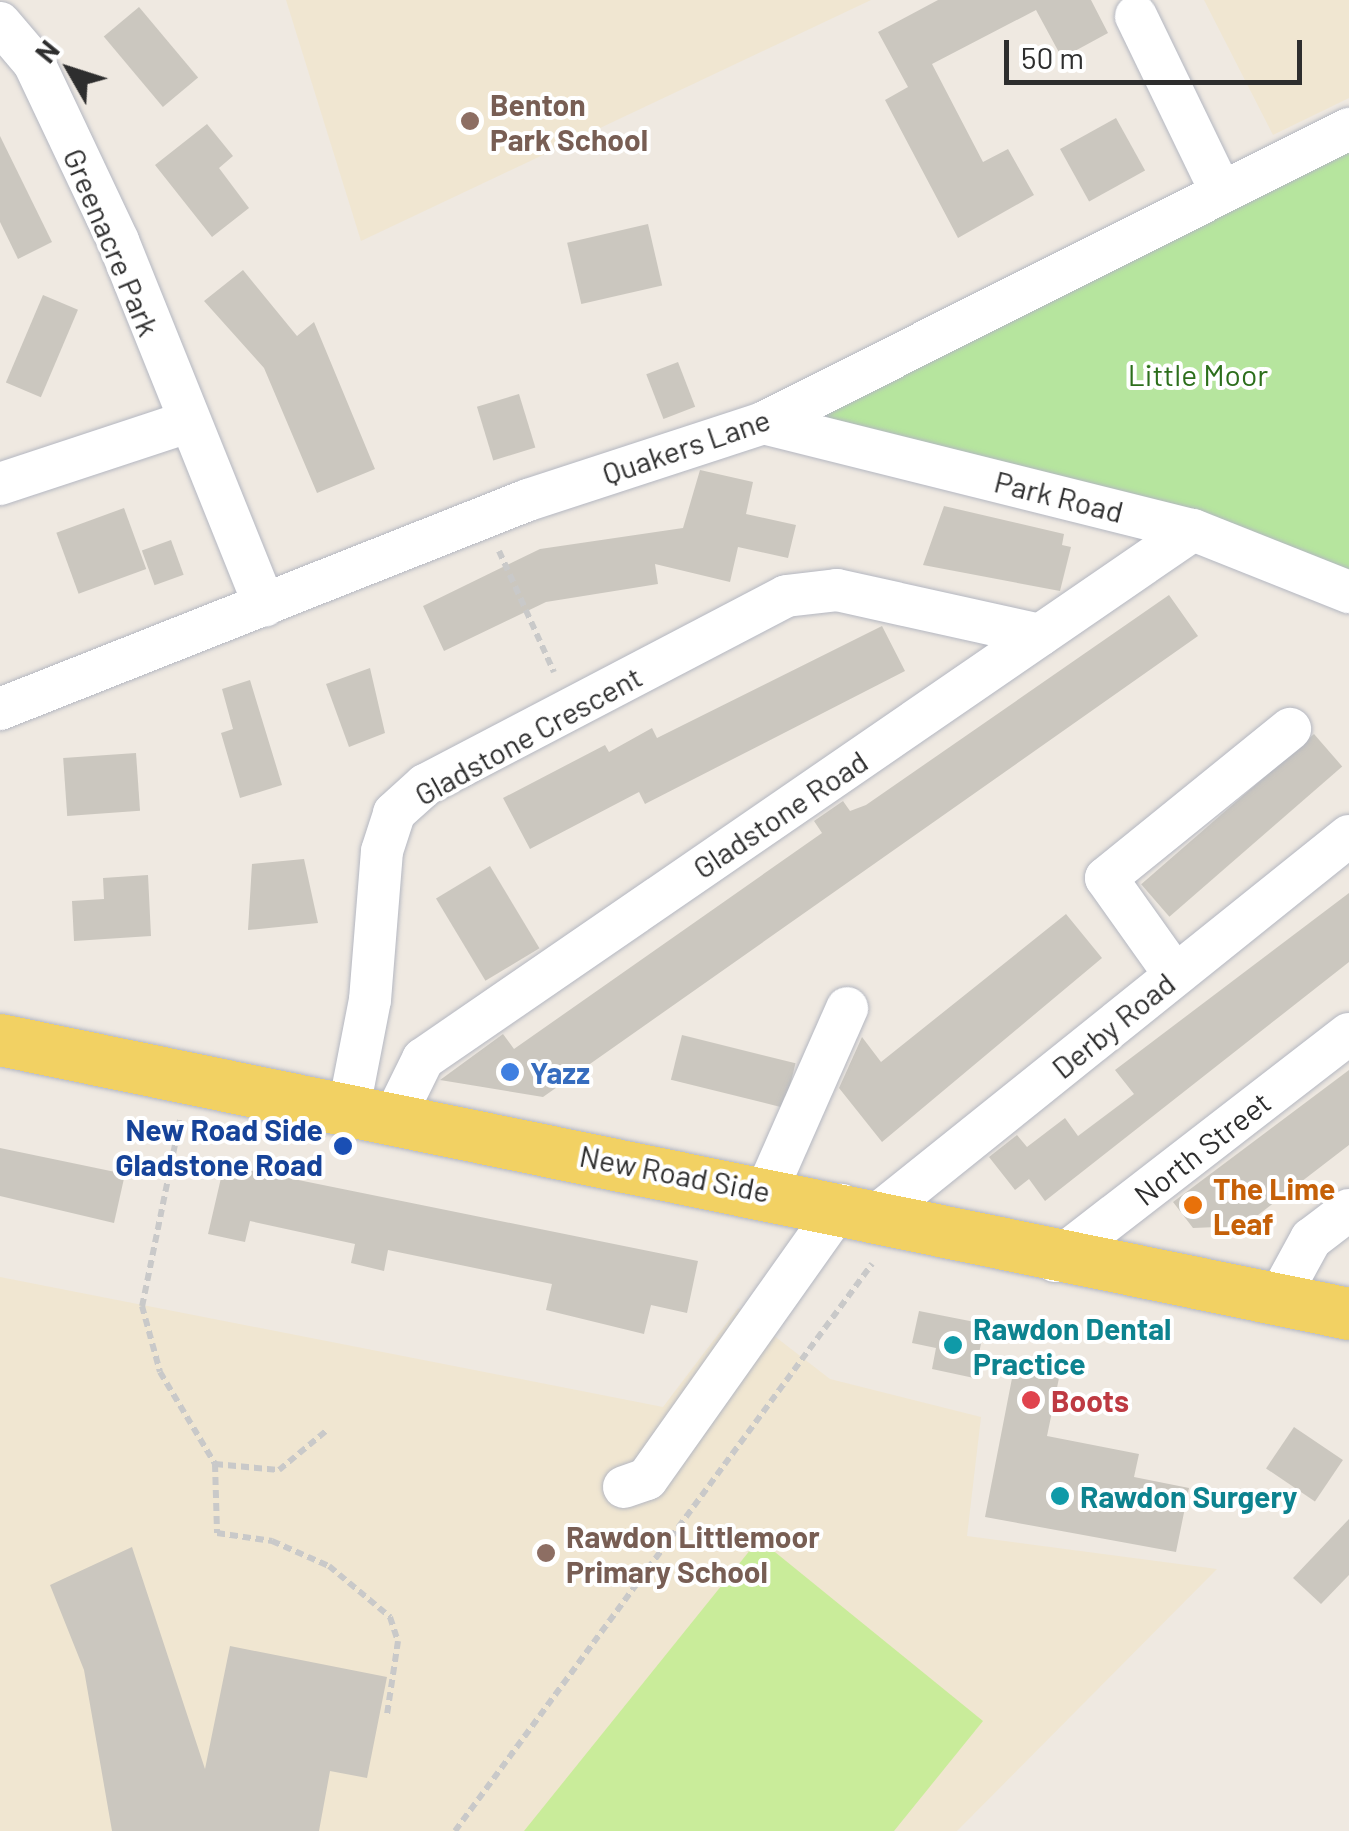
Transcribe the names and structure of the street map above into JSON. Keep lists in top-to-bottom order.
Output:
{
  "streets": {
    "main road": ["New Road Side"],
    "street": [
      "Greenacre Park",
      "Quakers Lane",
      "Park Road",
      "Gladstone Crescent",
      "Gladstone Road",
      "Derby Road",
      "North Street"
    ]
  },
  "crossings": [
    ["Greenacre Park", "Quakers Lane"],
    ["Quakers Lane", "Park Road"],
    ["Park Road", "Gladstone Road"],
    ["Gladstone Crescent", "Gladstone Road"],
    ["Gladstone Crescent", "New Road Side"],
    ["Gladstone Road", "New Road Side"],
    ["Derby Road", "New Road Side"],
    ["North Street", "New Road Side"]
  ],
  "parks": ["Little Moor"],
  "places": [
    "Benton Park School",
    "Yazz",
    "New Road Side Gladstone Road",
    "The Lime Leaf",
    "Rawdon Dental Practice",
    "Boots",
    "Rawdon Surgery",
    "Rawdon Littlemoor Primary School"
  ],
  "scale_bar": "50 m",
  "north": "top left"
}
